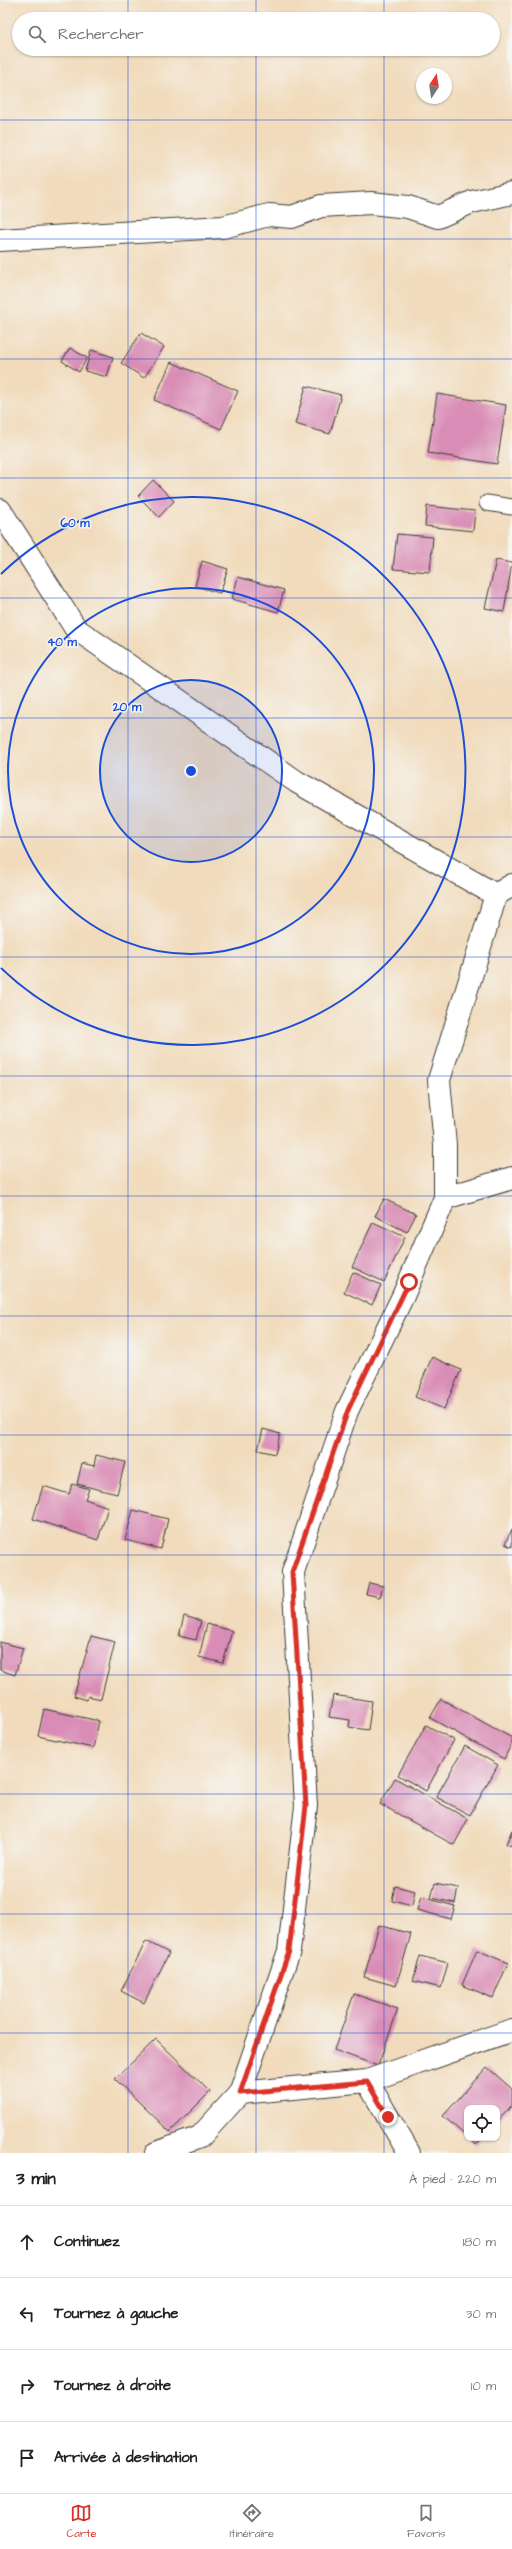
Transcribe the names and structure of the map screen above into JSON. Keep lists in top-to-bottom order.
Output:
{
  "north": "top",
  "page": {
    "search": "Rechercher",
    "heading": ["3 min", "À pied · 220 m"],
    "list": [
      ["Continuez", "180 m"],
      ["Tournez à gauche", "30 m"],
      ["Tournez à droite", "10 m"],
      "Arrivée à destination"
    ],
    "nav": ["Carte", "Itinéraire", "Favoris"]
  },
  "rings": ["60 m", "40 m", "20 m"]
}
